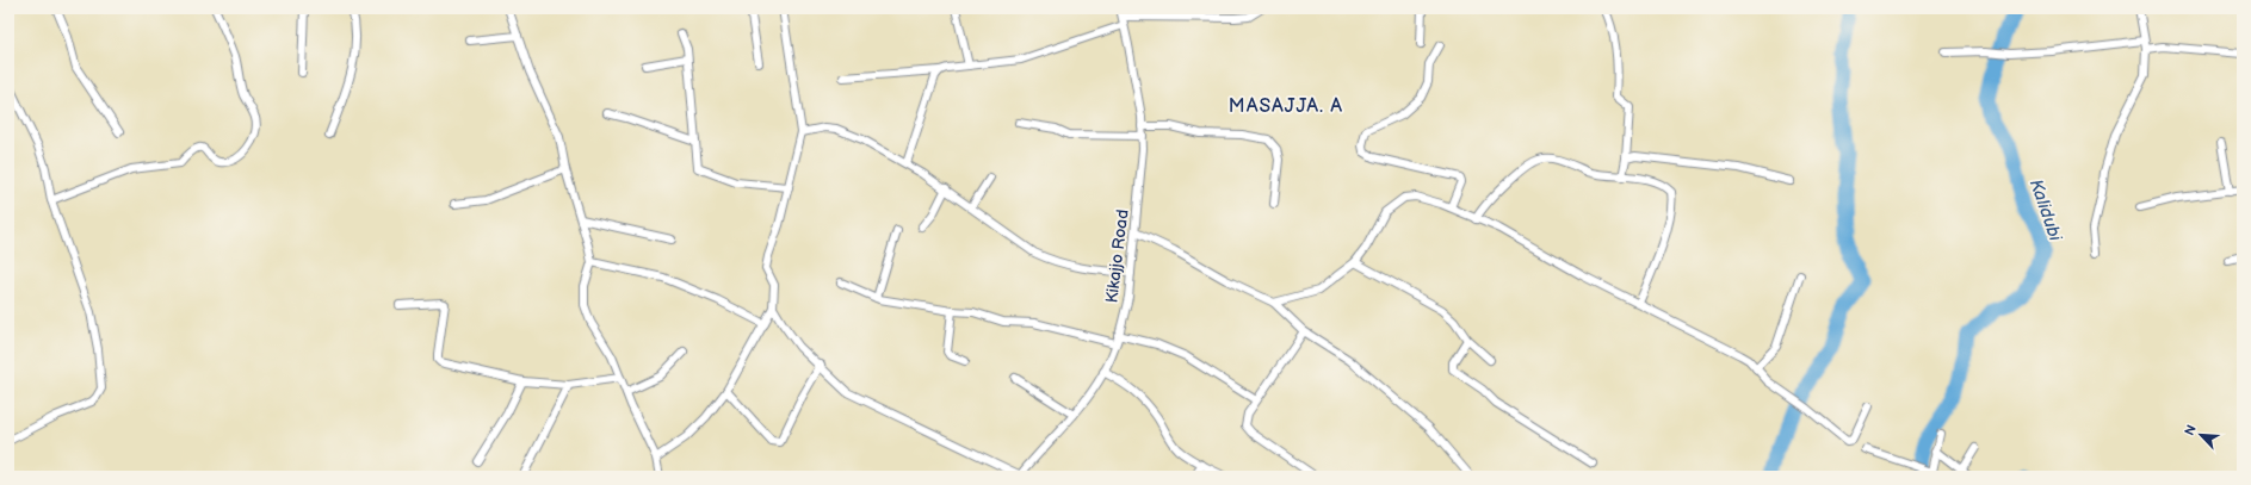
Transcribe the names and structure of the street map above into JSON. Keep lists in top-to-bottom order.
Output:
{
  "streets": {
    "street": ["Kikajjo Road"]
  },
  "districts": ["MASAJJA. A"],
  "water": ["Kalidubi"],
  "north": "top left"
}
